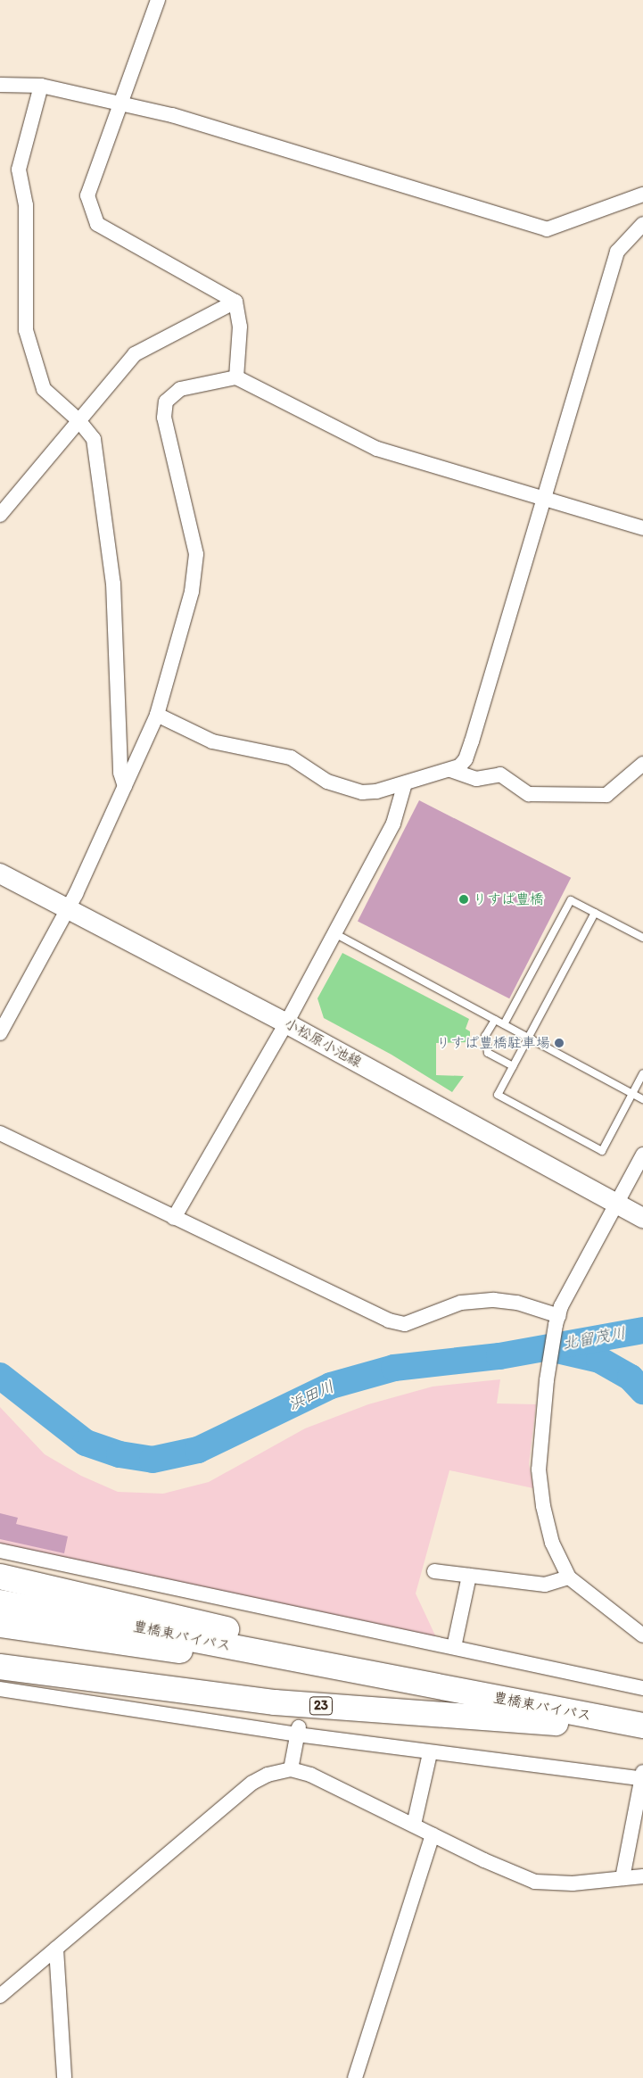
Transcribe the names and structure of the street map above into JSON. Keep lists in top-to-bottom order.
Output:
{
  "streets": {
    "highway": ["豊橋東バイパス", "23"],
    "main road": ["小松原小池線"]
  },
  "water": ["北留茂川", "浜田川"],
  "places": ["りすぱ豊橋", "りすぱ豊橋駐車場"]
}
